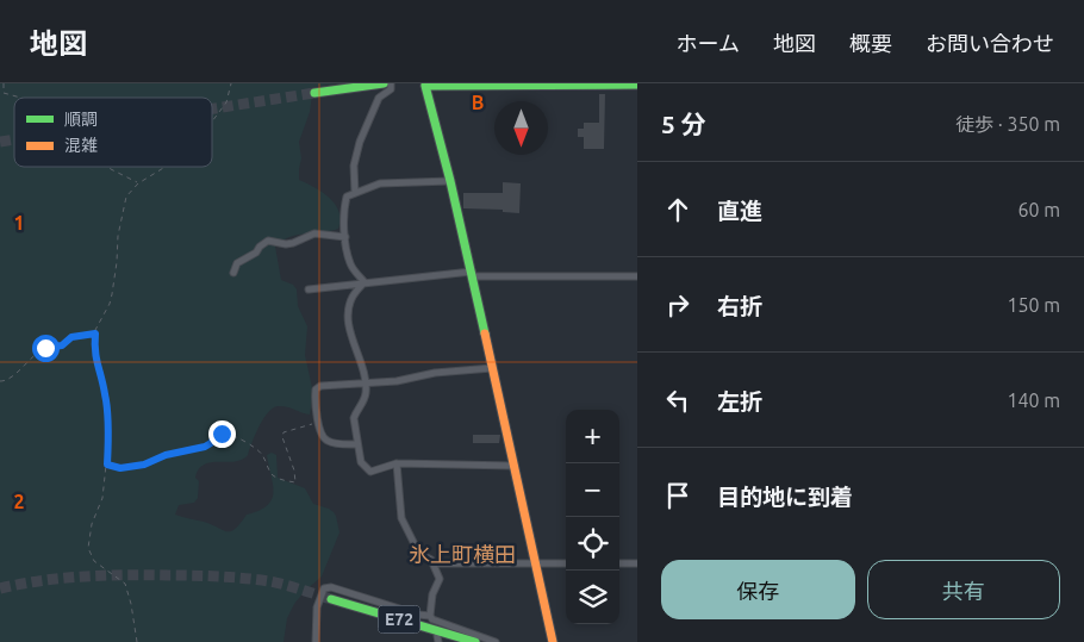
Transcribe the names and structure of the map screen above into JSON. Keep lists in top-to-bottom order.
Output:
{
  "streets": {
    "main road": ["E72"]
  },
  "districts": ["氷上町横田"],
  "legend": ["順調", "混雑"],
  "north": "bottom",
  "page": {
    "header": "地図",
    "nav": [
      "ホーム",
      "地図",
      "概要",
      "お問い合わせ"
    ],
    "heading": ["5 分", "徒歩 · 350 m"],
    "list": [
      ["直進", "60 m"],
      ["右折", "150 m"],
      ["左折", "140 m"],
      "目的地に到着"
    ],
    "map_buttons": ["+", "−"],
    "buttons": ["保存", "共有"]
  },
  "grid": {
    "columns": ["B"],
    "rows": ["1", "2"]
  }
}
